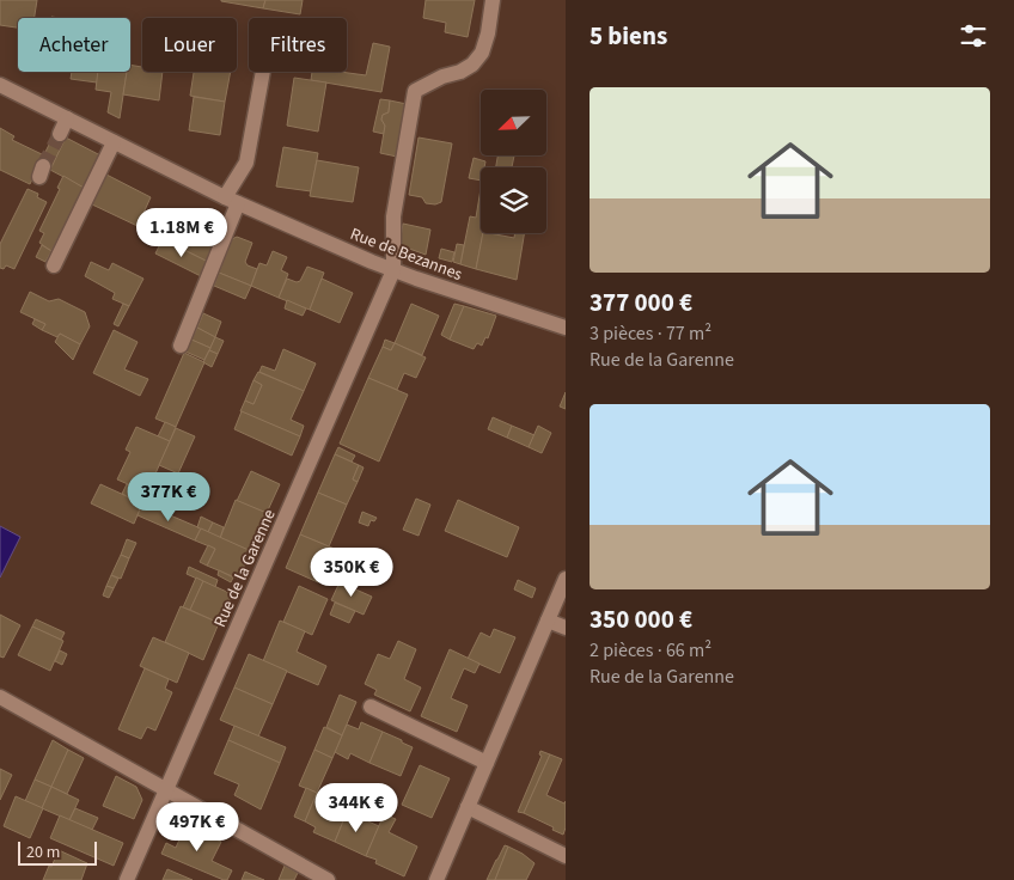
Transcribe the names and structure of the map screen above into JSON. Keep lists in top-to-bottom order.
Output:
{
  "streets": {
    "street": ["Rue de Bezannes", "Rue de la Garenne"]
  },
  "crossings": [
    ["Rue de Bezannes", "Rue de la Garenne"]
  ],
  "scale_bar": "20 m",
  "north": "bottom left",
  "page": {
    "heading": "5 biens",
    "chip": ["Acheter", "Louer", "Filtres"],
    "list": [
      {
        "name": "377 000 €",
        "note": "3 pièces · 77 m² · Rue de la Garenne"
      },
      {
        "name": "350 000 €",
        "note": "2 pièces · 66 m² · Rue de la Garenne"
      }
    ],
    "price": [
      "1.18M €",
      "377K €",
      "350K €",
      "344K €",
      "497K €"
    ],
    "scale": "20 m"
  }
}
